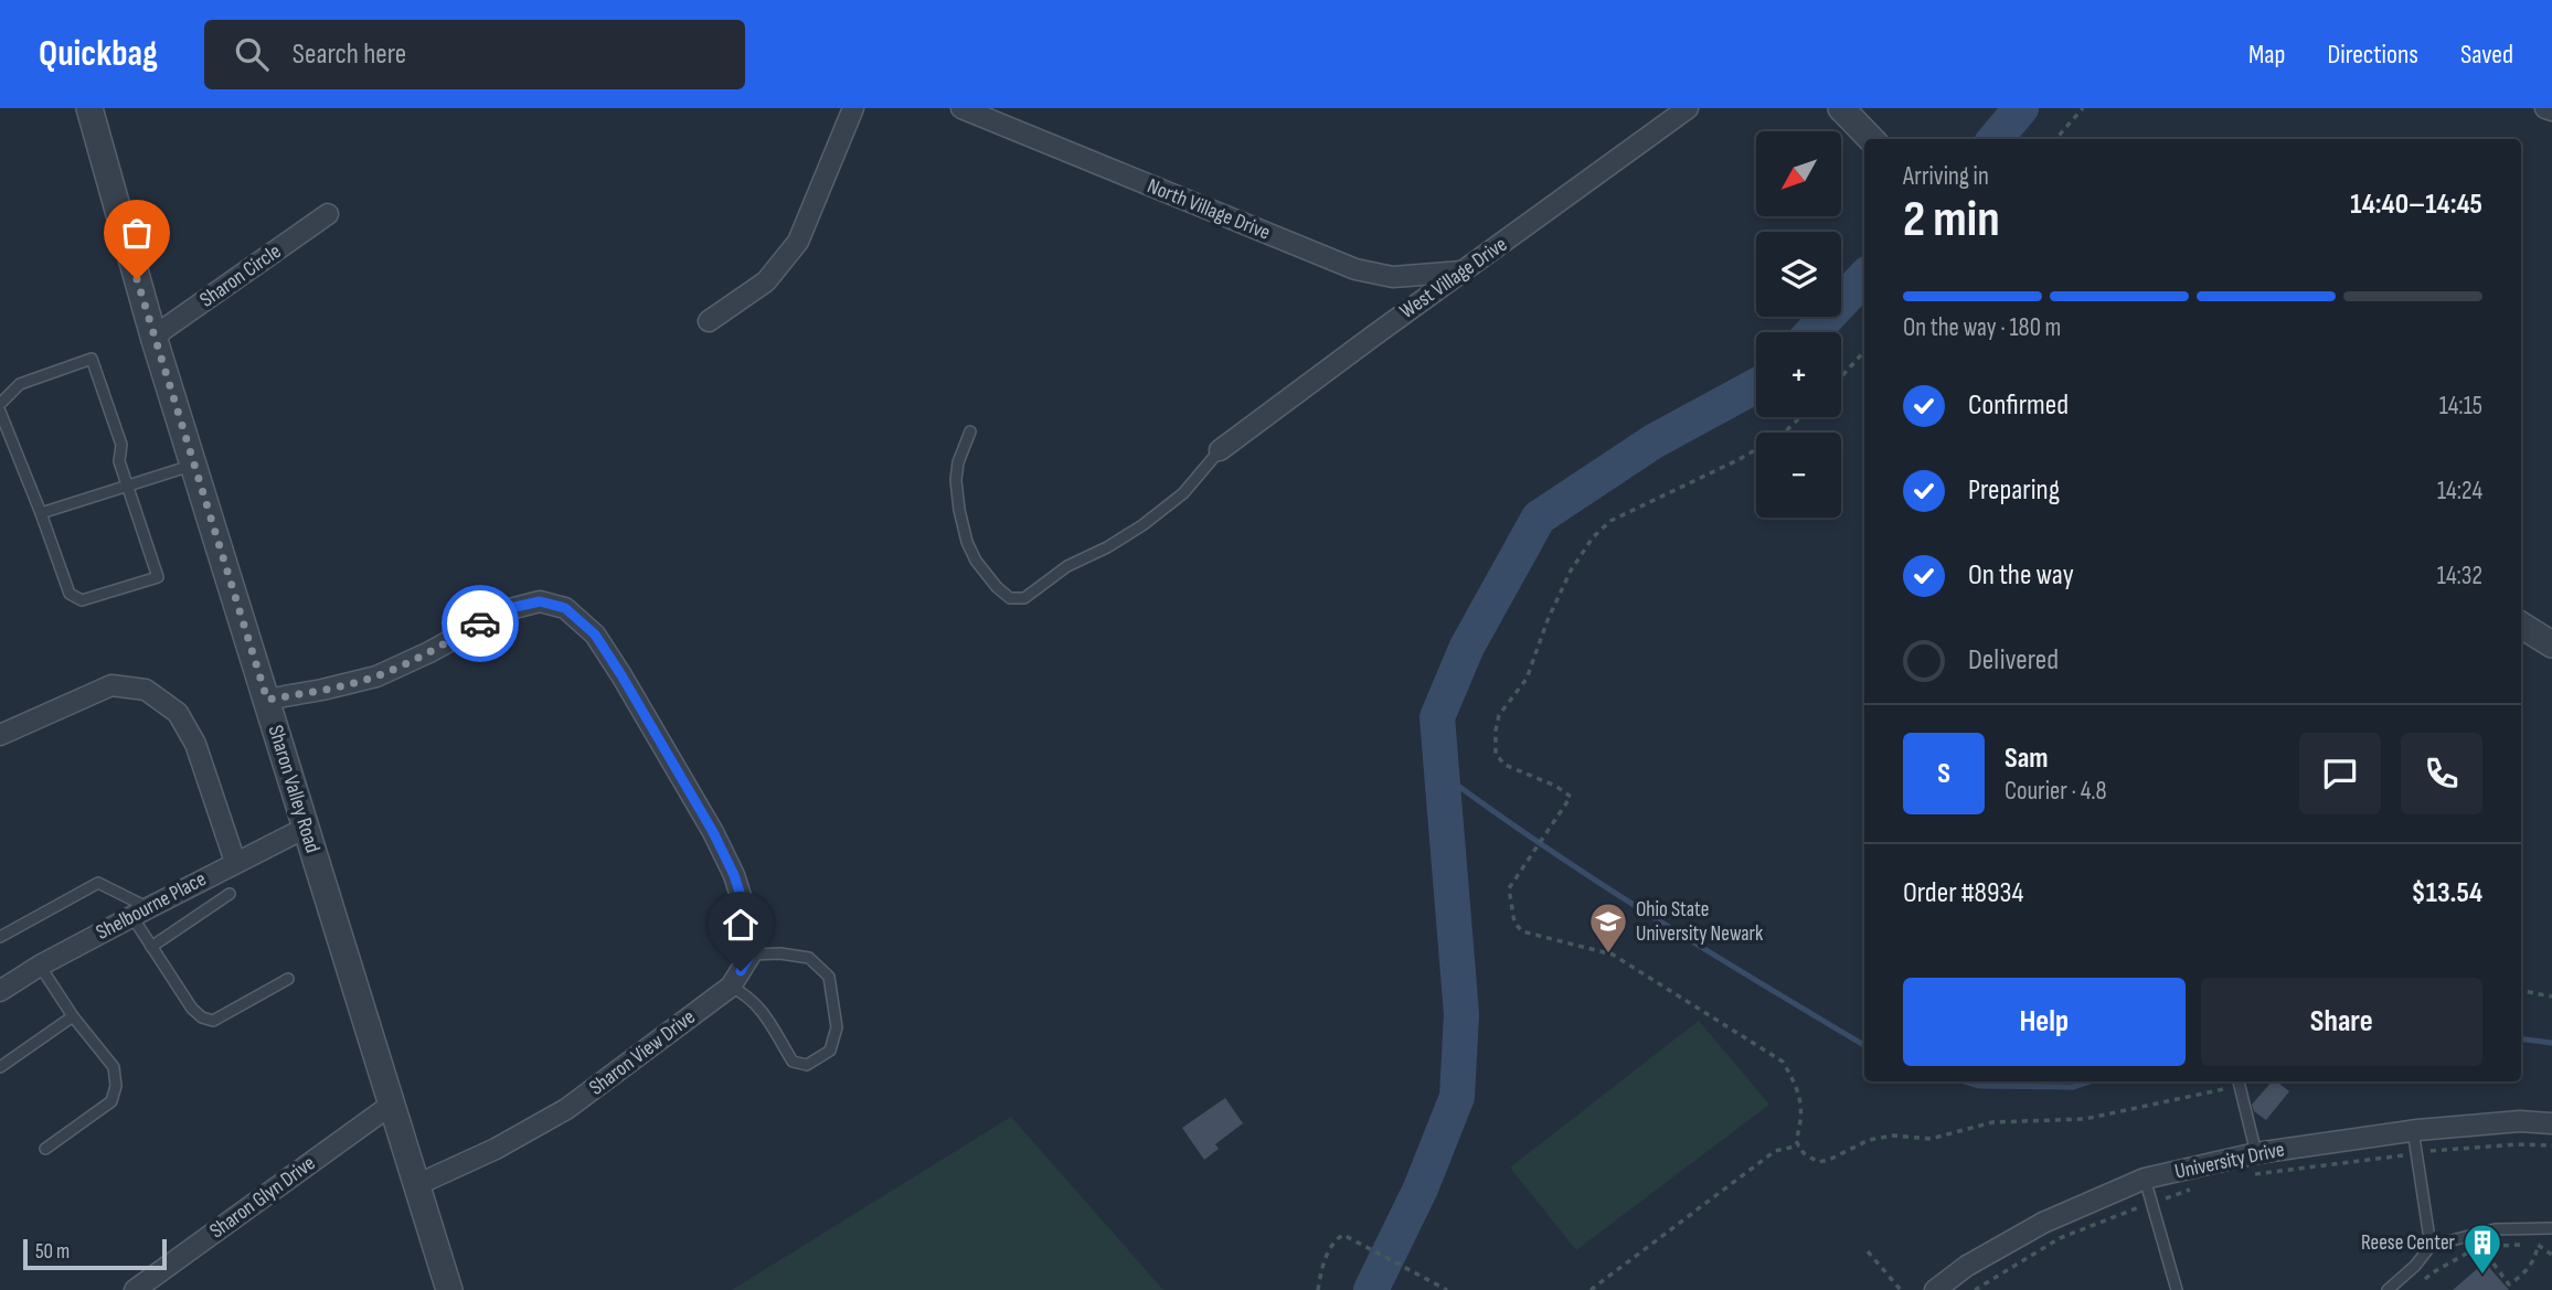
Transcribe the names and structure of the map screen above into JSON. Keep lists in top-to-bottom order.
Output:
{
  "streets": {
    "street": [
      "North Village Drive",
      "Sharon Circle",
      "West Village Drive",
      "Sharon Valley Road",
      "Shelbourne Place",
      "Sharon View Drive",
      "University Drive",
      "Sharon Glyn Drive"
    ]
  },
  "crossings": [
    ["North Village Drive", "West Village Drive"],
    ["Sharon Circle", "Sharon Valley Road"],
    ["Sharon Valley Road", "Shelbourne Place"],
    ["Sharon Valley Road", "Sharon View Drive"],
    ["Sharon Valley Road", "Sharon Glyn Drive"]
  ],
  "places": {
    "school or university": ["Ohio State University Newark"],
    "building": ["Reese Center"]
  },
  "scale_bar": "50 m",
  "north": "bottom left",
  "page": {
    "header": "Quickbag",
    "search": "Search here",
    "nav": ["Map", "Directions", "Saved"],
    "map_buttons": ["+", "−"],
    "heading": ["2 min", "Arriving in", "14:40–14:45"],
    "panel": [
      "Sam",
      "Courier · 4.8",
      "Order #8934",
      "$13.54"
    ],
    "bar": "On the way · 180 m",
    "list": [
      ["Confirmed", "14:15"],
      ["Preparing", "14:24"],
      ["On the way", "14:32"],
      "Delivered"
    ],
    "round": "S",
    "buttons": ["Help", "Share"],
    "scale": "50 m"
  }
}
